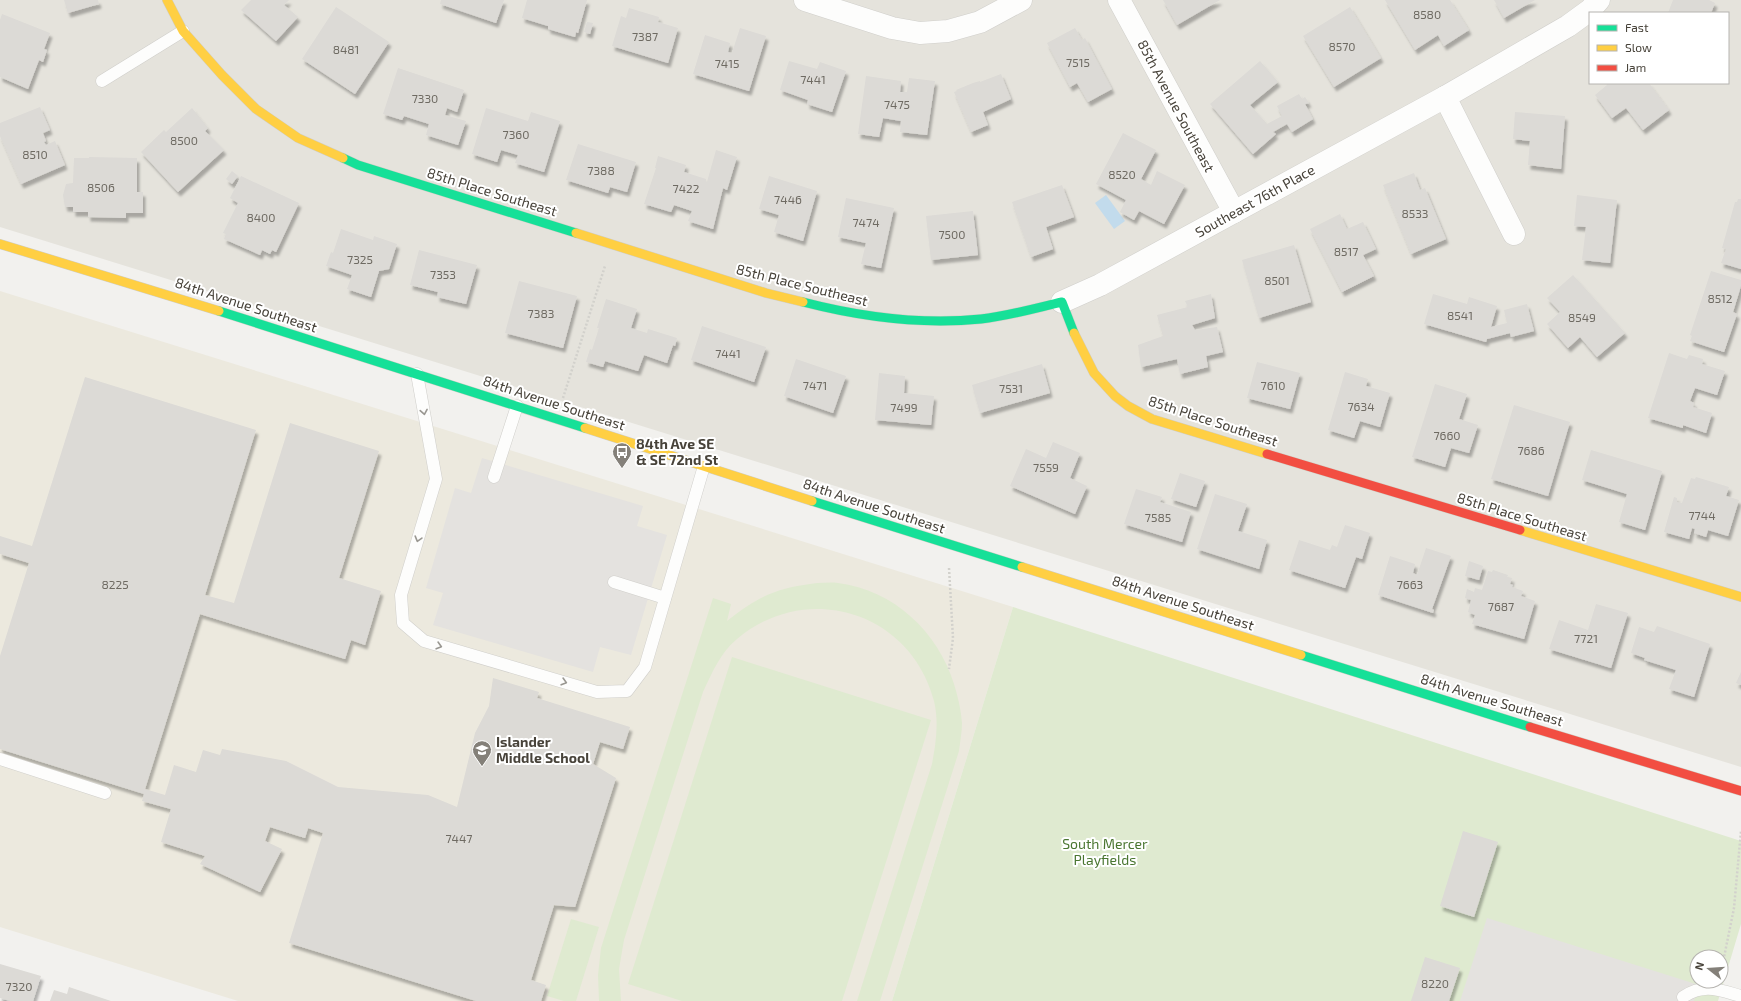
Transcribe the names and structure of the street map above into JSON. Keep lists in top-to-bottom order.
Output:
{
  "streets": {
    "street": [
      "85th Avenue Southeast",
      "85th Place Southeast",
      "Southeast 76th Place",
      "84th Avenue Southeast"
    ]
  },
  "crossings": [
    ["85th Avenue Southeast", "Southeast 76th Place"],
    ["85th Place Southeast", "Southeast 76th Place"]
  ],
  "parks": ["South Mercer Playfields"],
  "places": {
    "bus stop": ["84th Ave SE & SE 72nd St"],
    "school or university": ["Islander Middle School"]
  },
  "house_numbers": [
    "8580",
    "7387",
    "8570",
    "8481",
    "7515",
    "7415",
    "7441",
    "7330",
    "7475",
    "7360",
    "8500",
    "8510",
    "7388",
    "8520",
    "8506",
    "7422",
    "7446",
    "8533",
    "8400",
    "7474",
    "7500",
    "8517",
    "7325",
    "7353",
    "8501",
    "8512",
    "7383",
    "8541",
    "8549",
    "7441",
    "7471",
    "7610",
    "7531",
    "7634",
    "7499",
    "7660",
    "7686",
    "7559",
    "7744",
    "7585",
    "8225",
    "7663",
    "7687",
    "7721",
    "7447",
    "8220",
    "7320"
  ],
  "legend": ["Fast", "Slow", "Jam"],
  "north": "left"
}
